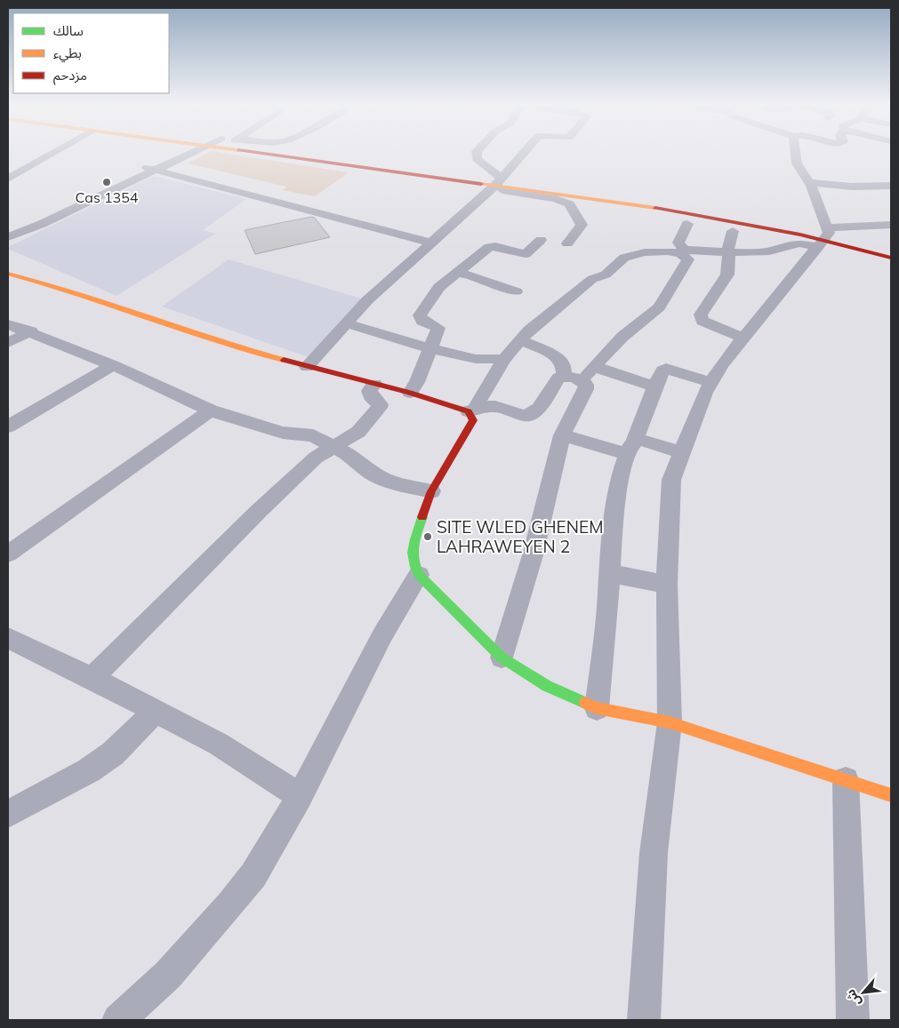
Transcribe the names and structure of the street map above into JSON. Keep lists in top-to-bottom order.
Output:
{
  "places": ["Cas 1354", "SITE WLED GHENEM LAHRAWEYEN 2"],
  "legend": ["سالك", "بطيء", "مزدحم"],
  "north": "bottom left"
}
